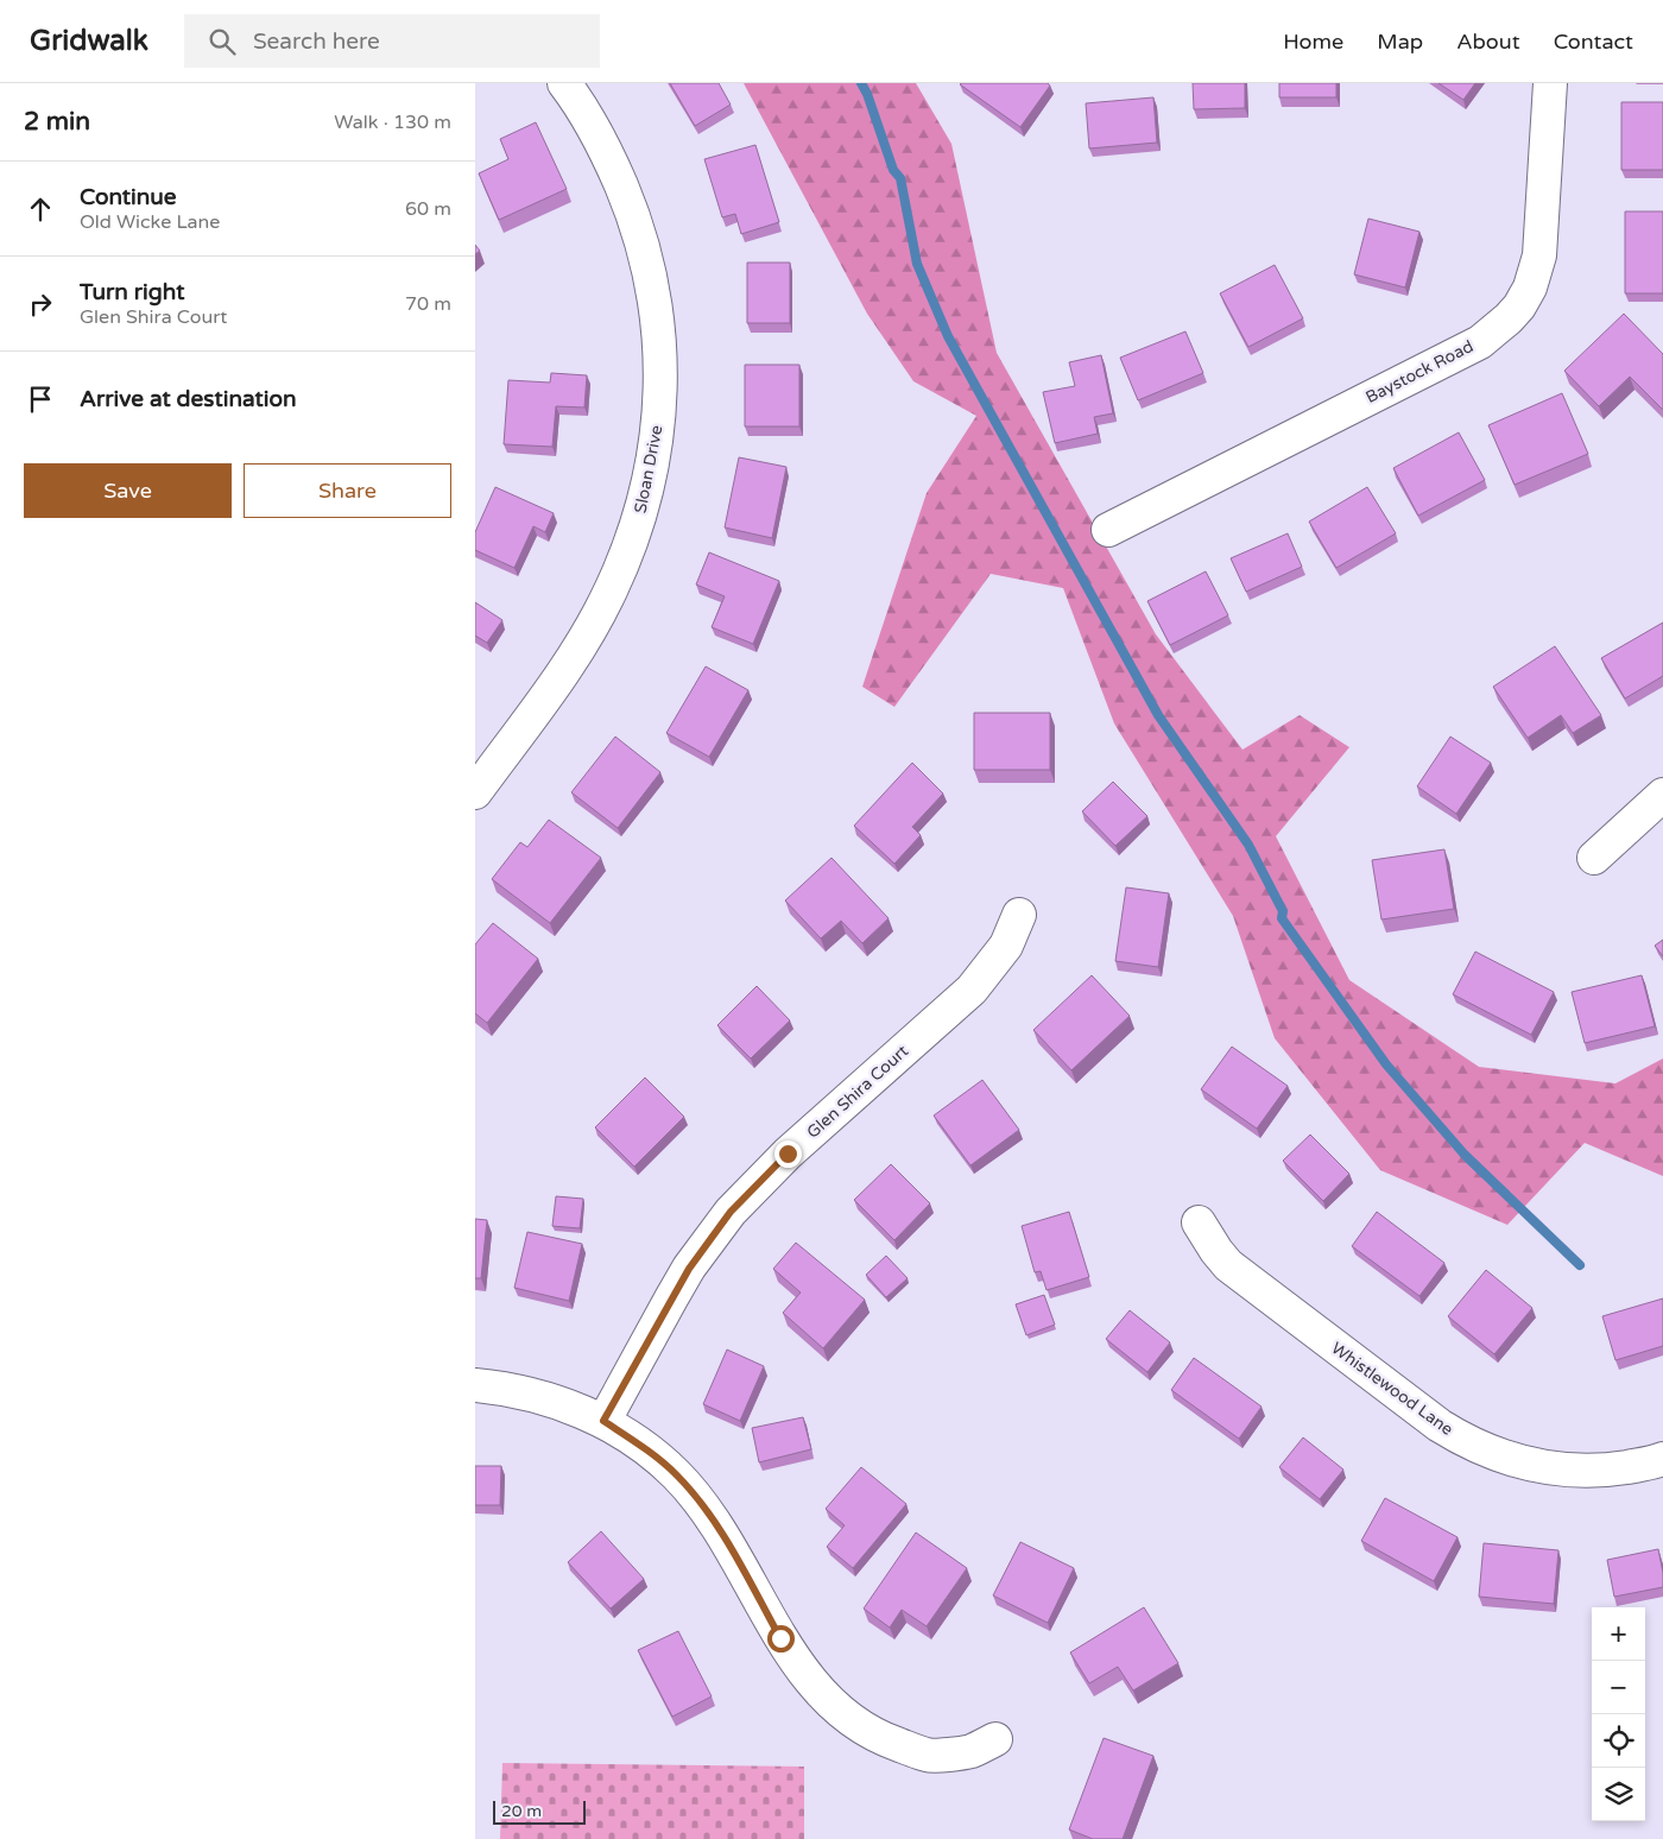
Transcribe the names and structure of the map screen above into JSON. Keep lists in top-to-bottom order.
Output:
{
  "streets": {
    "street": [
      "Baystock Road",
      "Sloan Drive",
      "Glen Shira Court",
      "Whistlewood Lane"
    ]
  },
  "scale_bar": "20 m",
  "page": {
    "header": "Gridwalk",
    "search": "Search here",
    "nav": [
      "Home",
      "Map",
      "About",
      "Contact"
    ],
    "heading": ["2 min", "Walk · 130 m"],
    "list": [
      ["Continue", "Old Wicke Lane", "60 m"],
      ["Turn right", "Glen Shira Court", "70 m"],
      "Arrive at destination"
    ],
    "buttons": ["Save", "Share"],
    "map_buttons": ["+", "−"],
    "scale": "20 m"
  }
}
